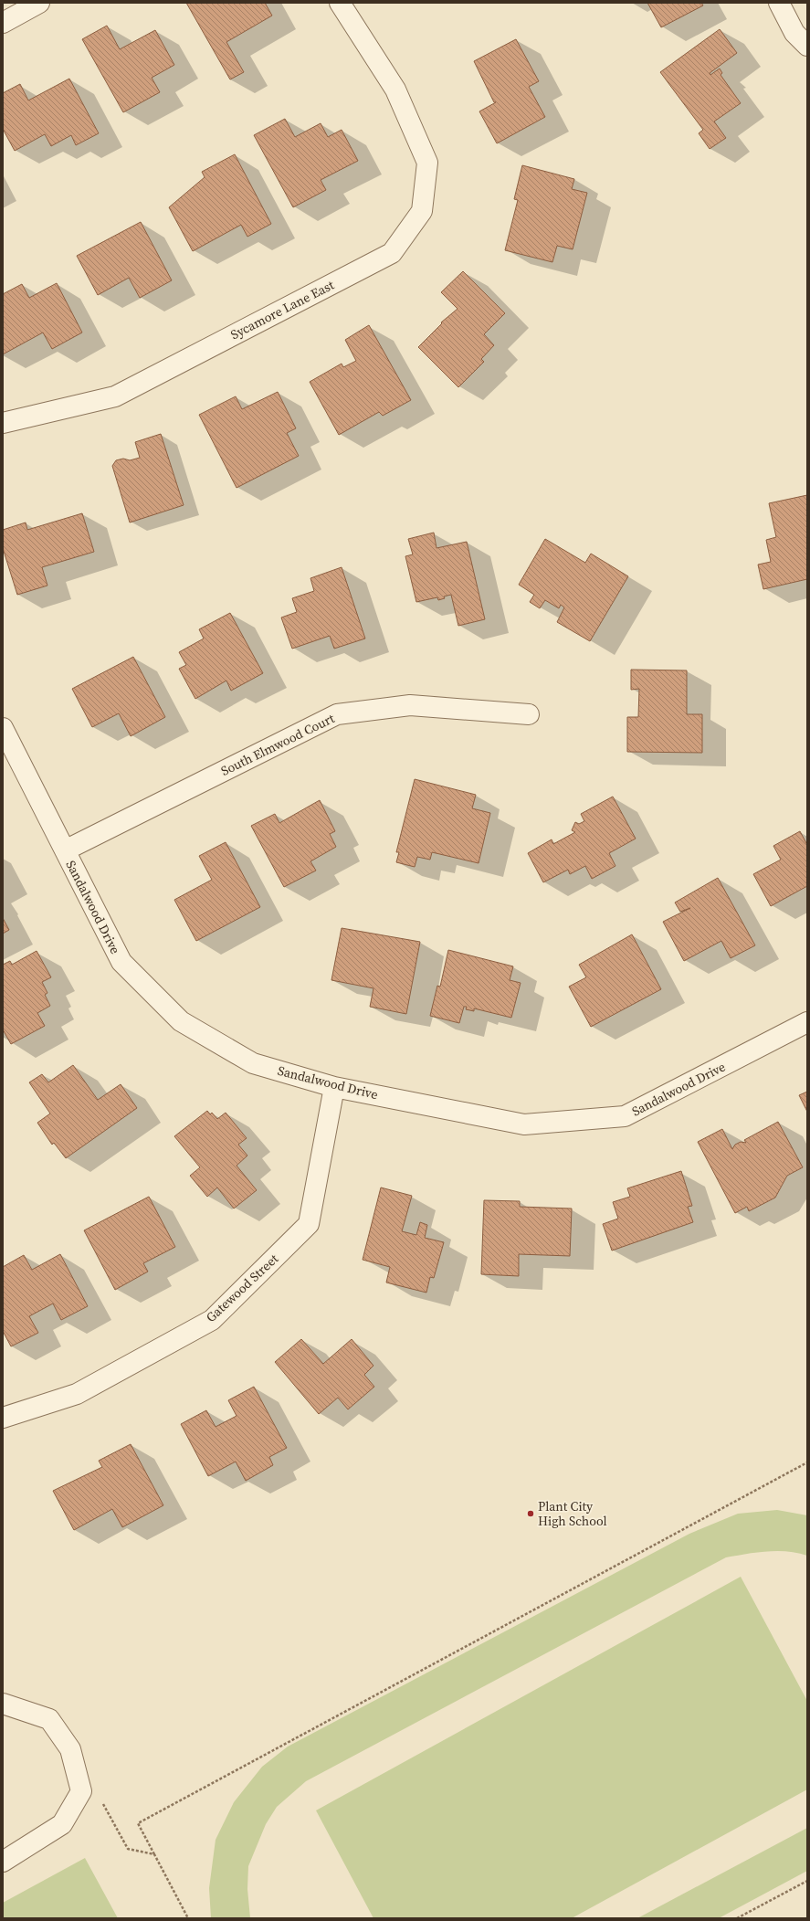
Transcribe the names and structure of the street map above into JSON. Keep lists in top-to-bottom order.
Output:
{
  "streets": {
    "street": [
      "Sycamore Lane East",
      "South Elmwood Court",
      "Sandalwood Drive",
      "Gatewood Street"
    ]
  },
  "crossings": [
    ["South Elmwood Court", "Sandalwood Drive"],
    ["Sandalwood Drive", "Gatewood Street"]
  ],
  "places": ["Plant City High School"]
}
